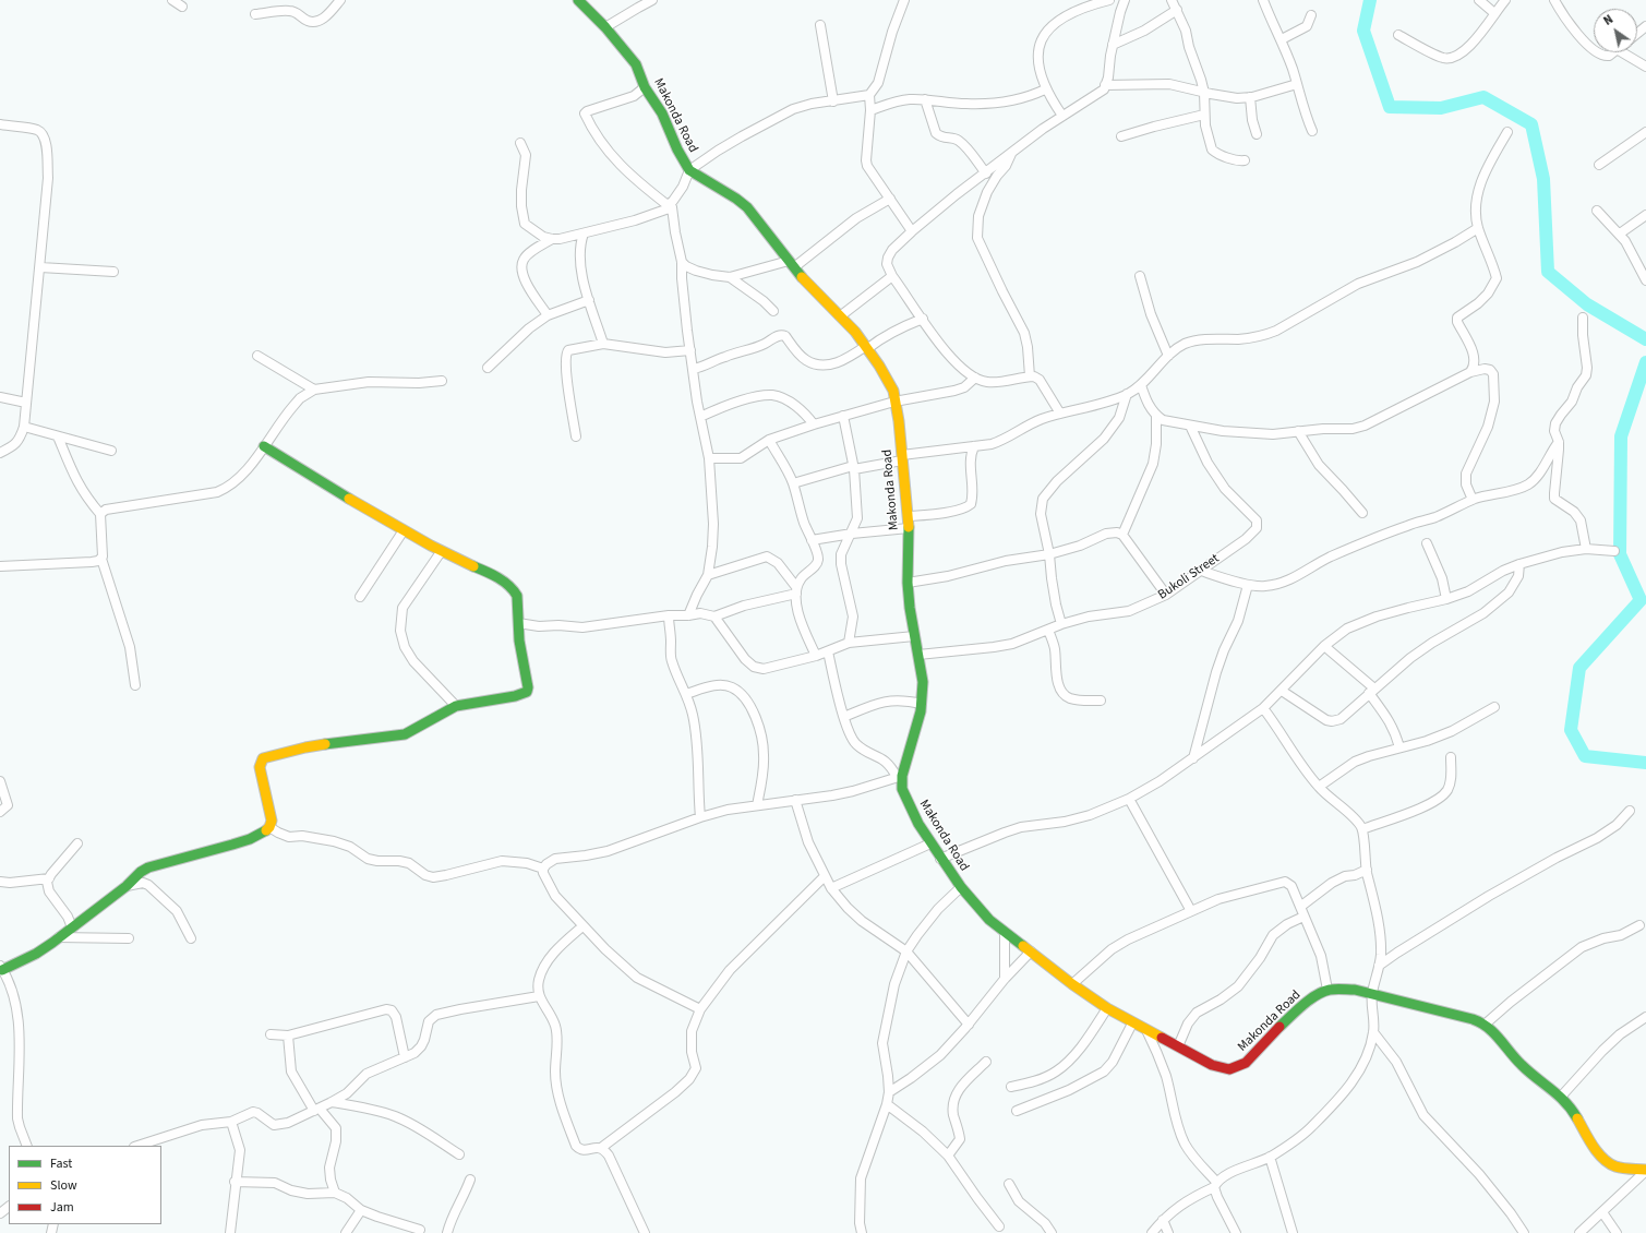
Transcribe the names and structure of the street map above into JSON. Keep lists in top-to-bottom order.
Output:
{
  "streets": {
    "street": ["Makonda Road", "Bukoli Street"]
  },
  "crossings": [
    ["Makonda Road", "Bukoli Street"]
  ],
  "legend": ["Fast", "Slow", "Jam"],
  "north": "top left"
}
